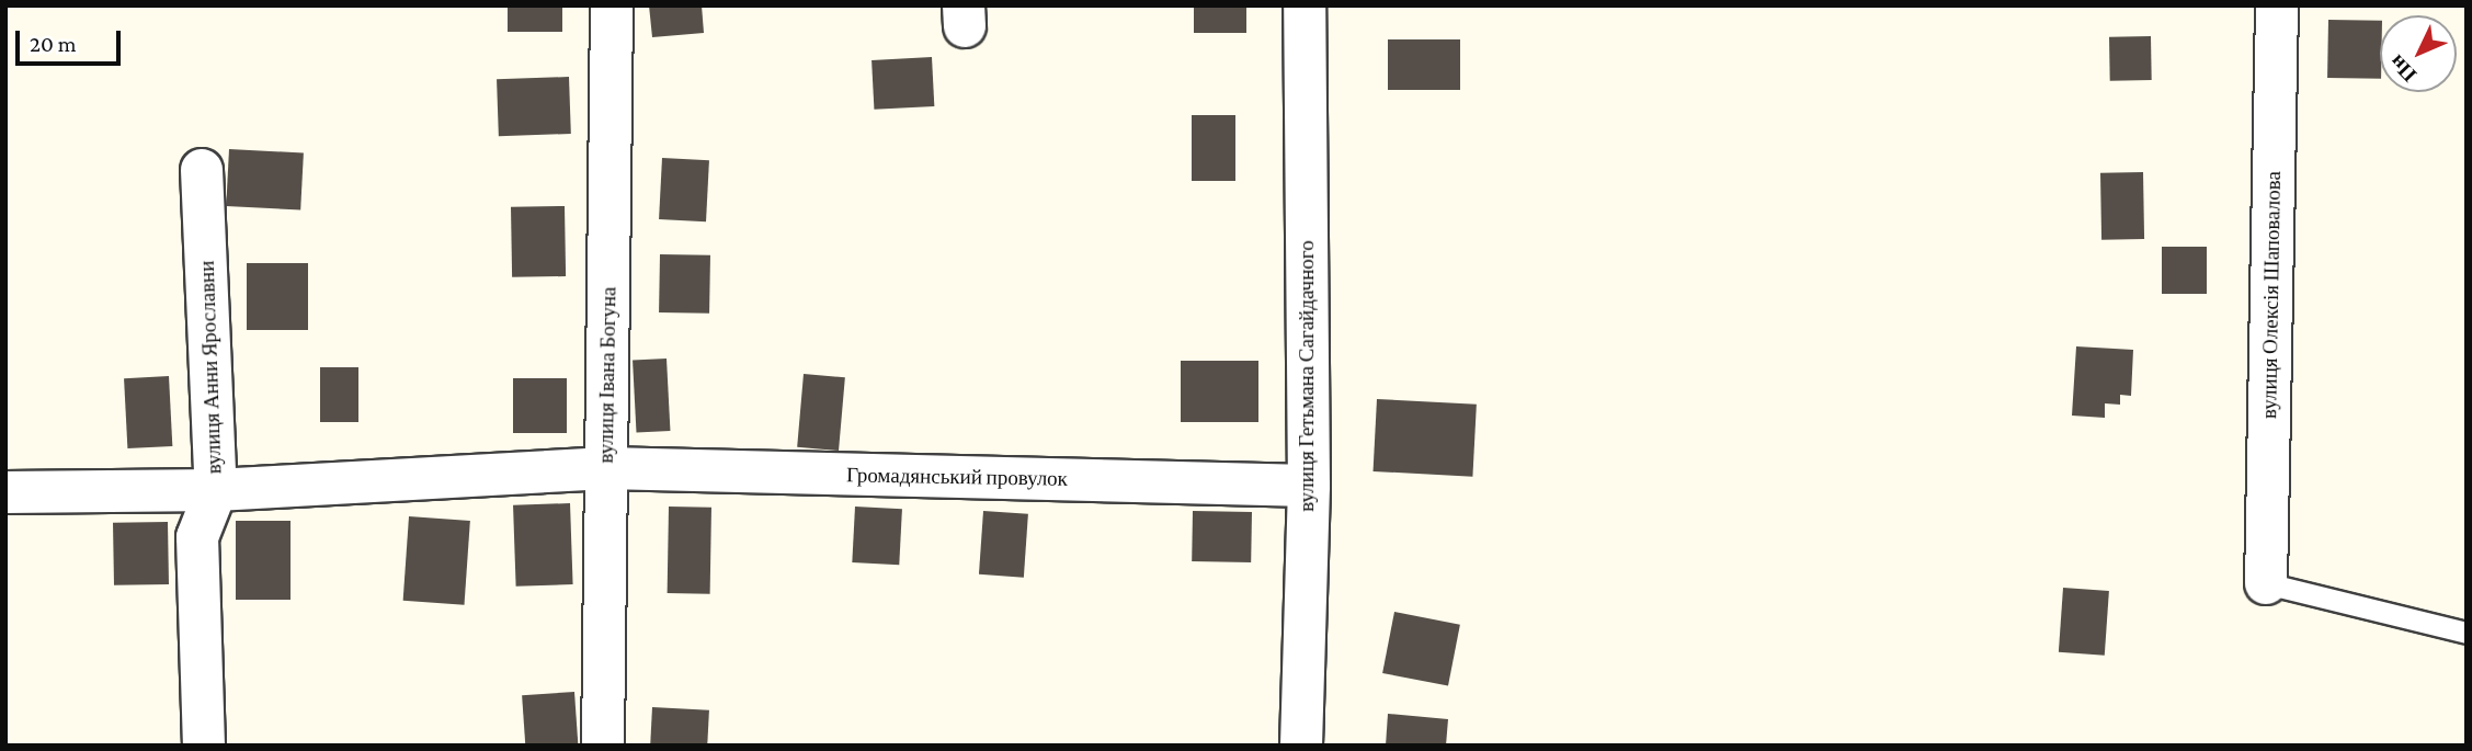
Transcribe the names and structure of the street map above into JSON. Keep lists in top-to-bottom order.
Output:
{
  "streets": {
    "street": [
      "вулиця Олексія Шаповалова",
      "вулиця Анни Ярославни",
      "вулиця Івана Богуна",
      "вулиця Гетьмана Сагайдачного",
      "Громадянський провулок"
    ]
  },
  "crossings": [
    ["вулиця Анни Ярославни", "Громадянський провулок"],
    ["вулиця Івана Богуна", "Громадянський провулок"],
    ["вулиця Гетьмана Сагайдачного", "Громадянський провулок"]
  ],
  "scale_bar": "20 m",
  "north": "bottom left"
}
